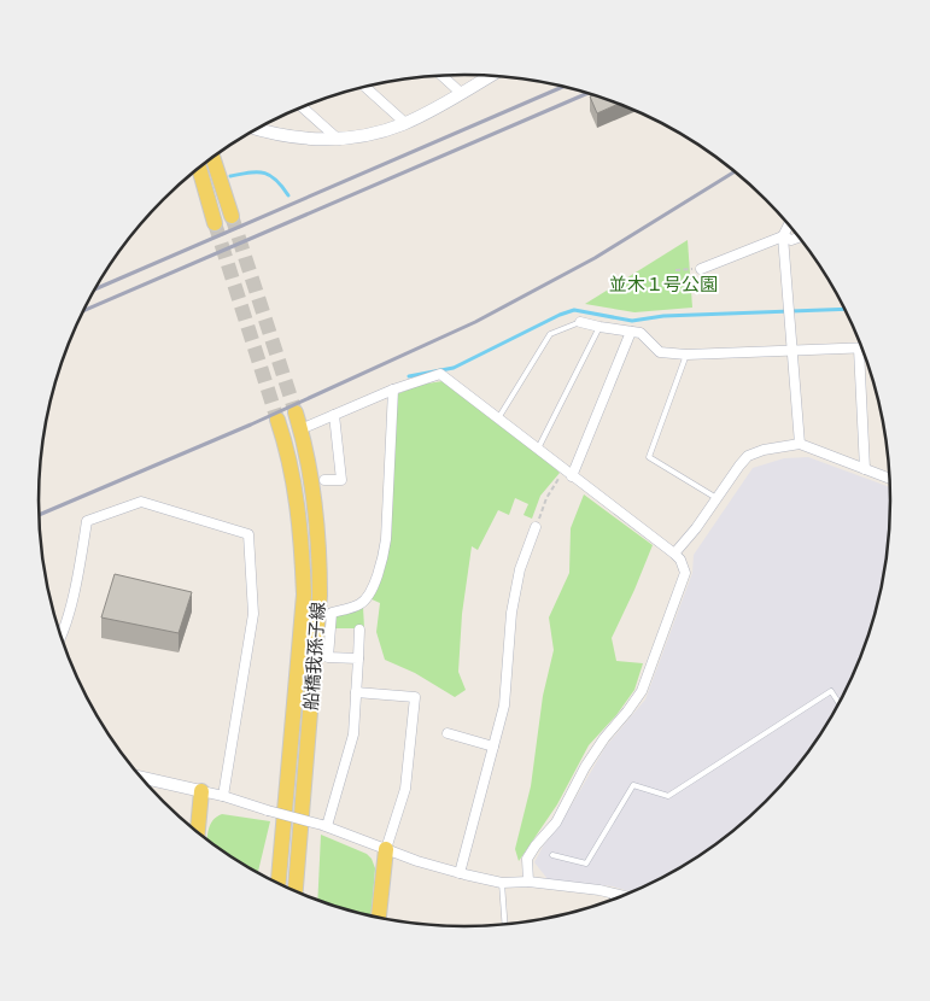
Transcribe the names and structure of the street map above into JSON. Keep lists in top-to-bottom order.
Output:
{
  "streets": {
    "main road": ["船橋我孫子線"]
  },
  "parks": ["並木１号公園"]
}
